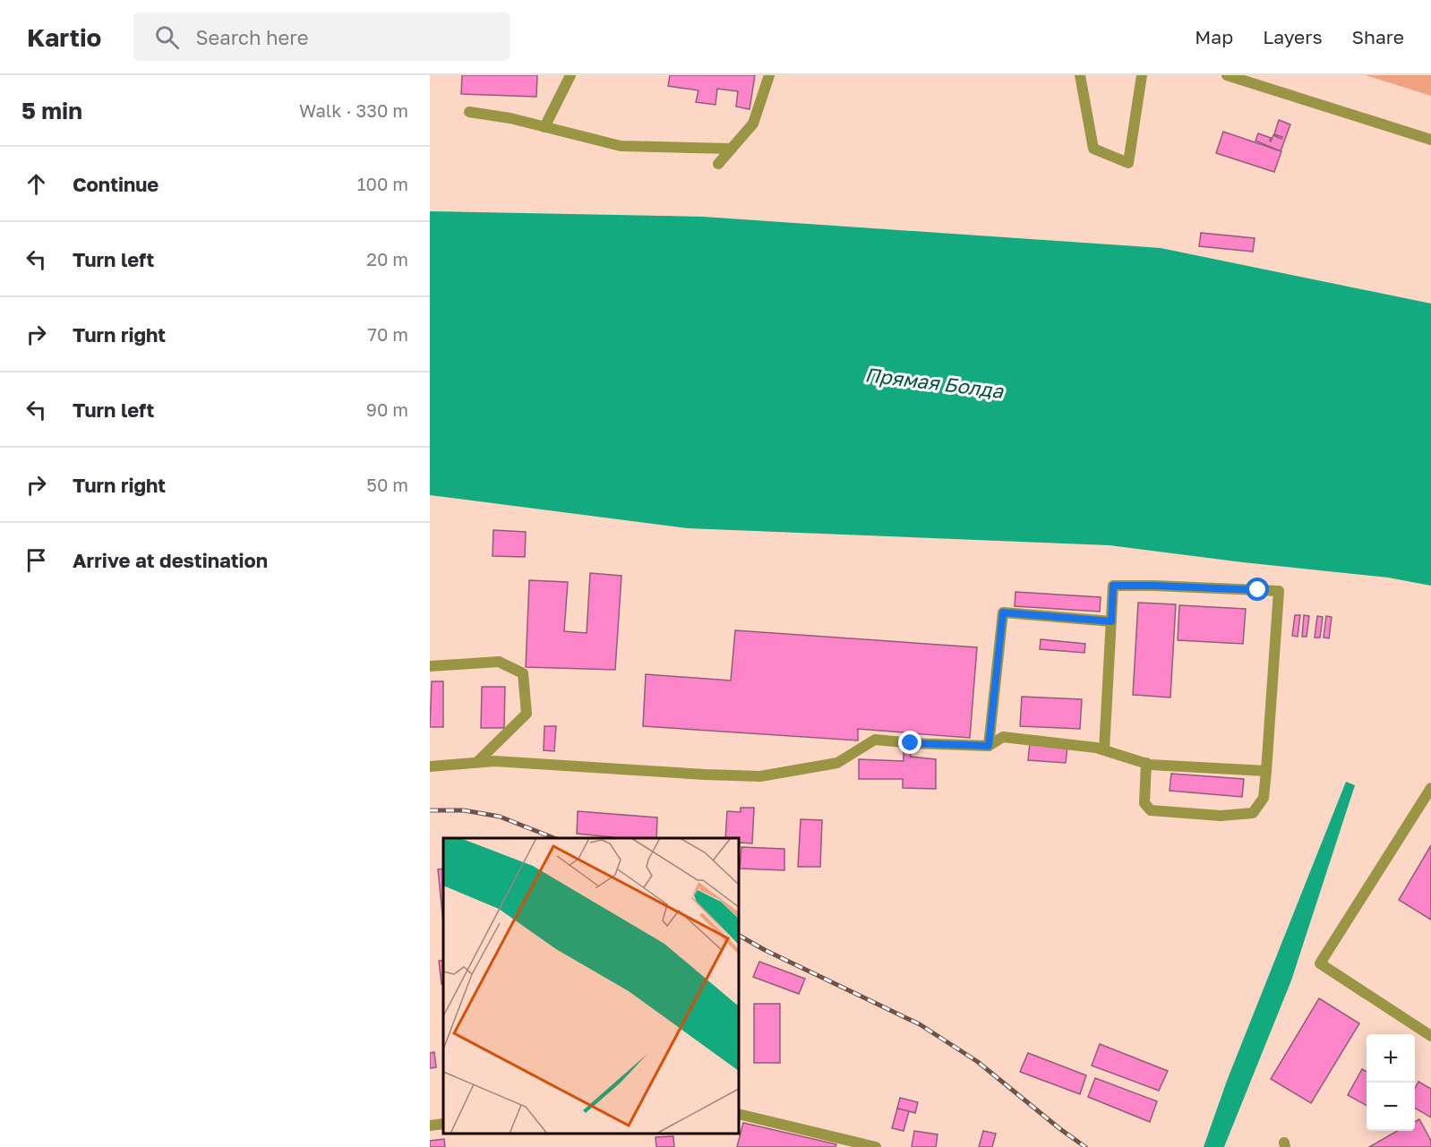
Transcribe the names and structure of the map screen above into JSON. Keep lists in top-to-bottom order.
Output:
{
  "water": ["Прямая Болда"],
  "page": {
    "header": "Kartio",
    "search": "Search here",
    "nav": ["Map", "Layers", "Share"],
    "heading": ["5 min", "Walk · 330 m"],
    "list": [
      ["Continue", "100 m"],
      ["Turn left", "20 m"],
      ["Turn right", "70 m"],
      ["Turn left", "90 m"],
      ["Turn right", "50 m"],
      "Arrive at destination"
    ],
    "map_buttons": ["+", "−"]
  }
}
